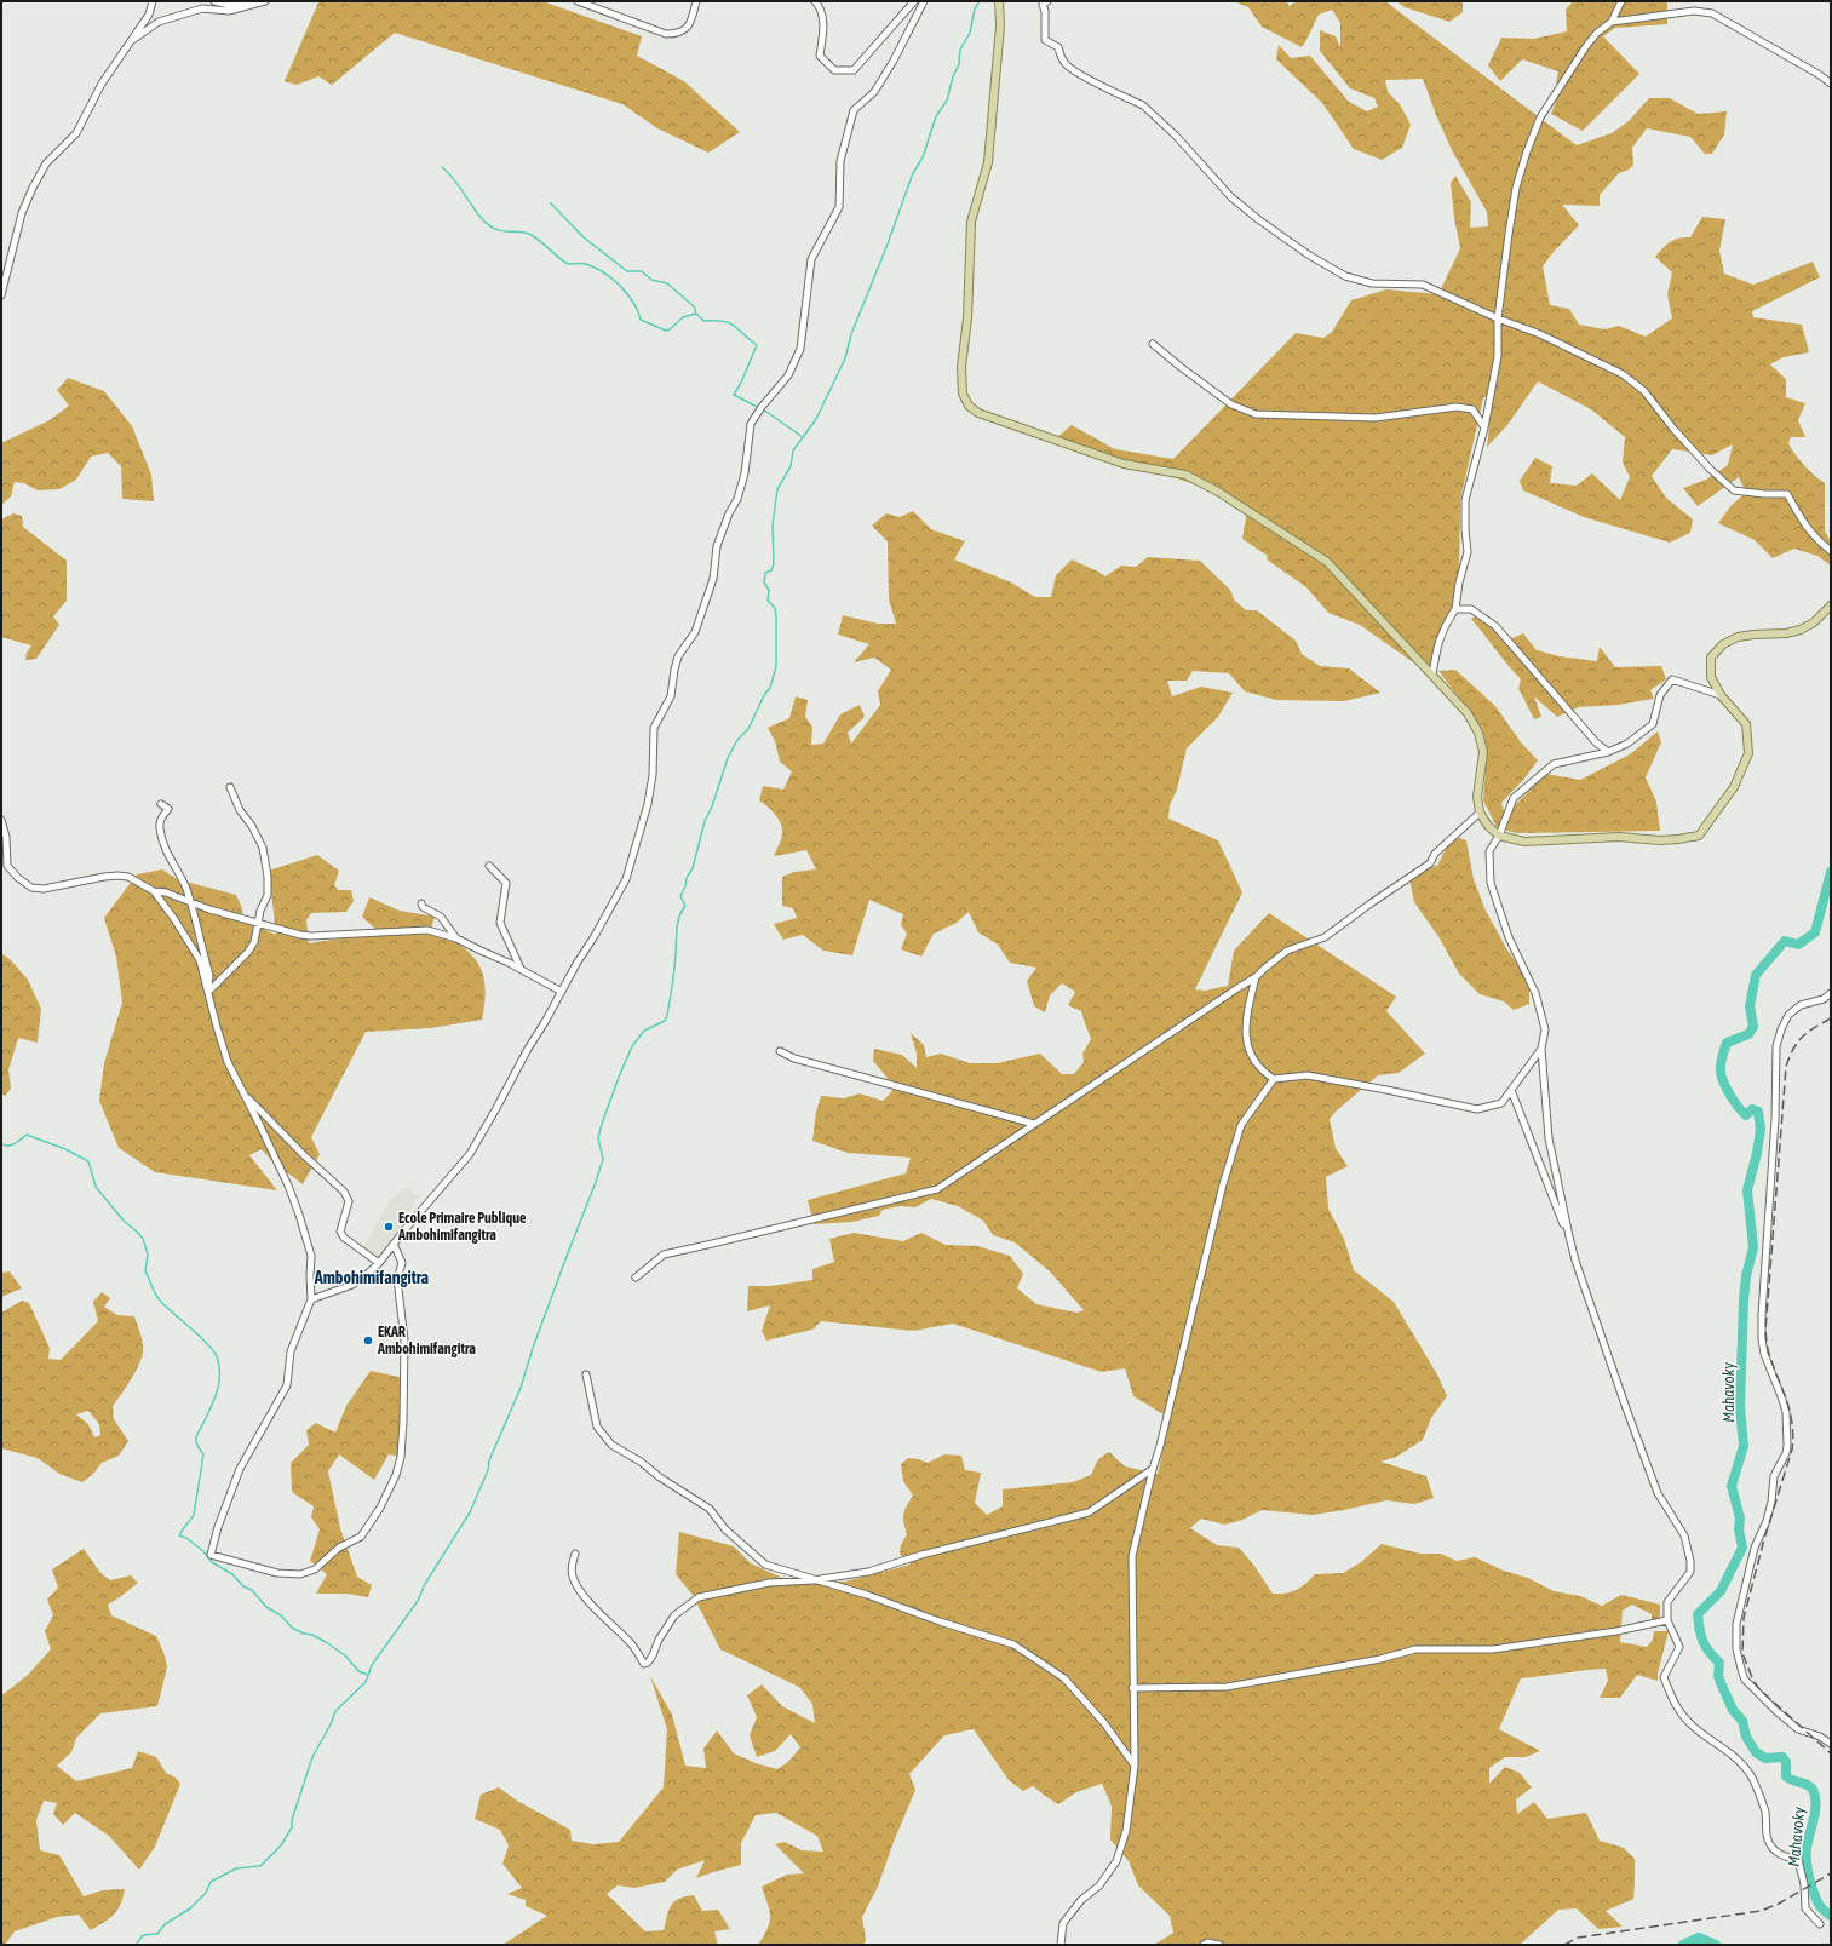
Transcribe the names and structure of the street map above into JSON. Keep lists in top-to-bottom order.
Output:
{
  "districts": ["Ambohimifangitra"],
  "water": ["Mahavoky"],
  "places": ["Ecole Primaire Publique Ambohimifangitra", "EKAR Ambohimifangitra"]
}
